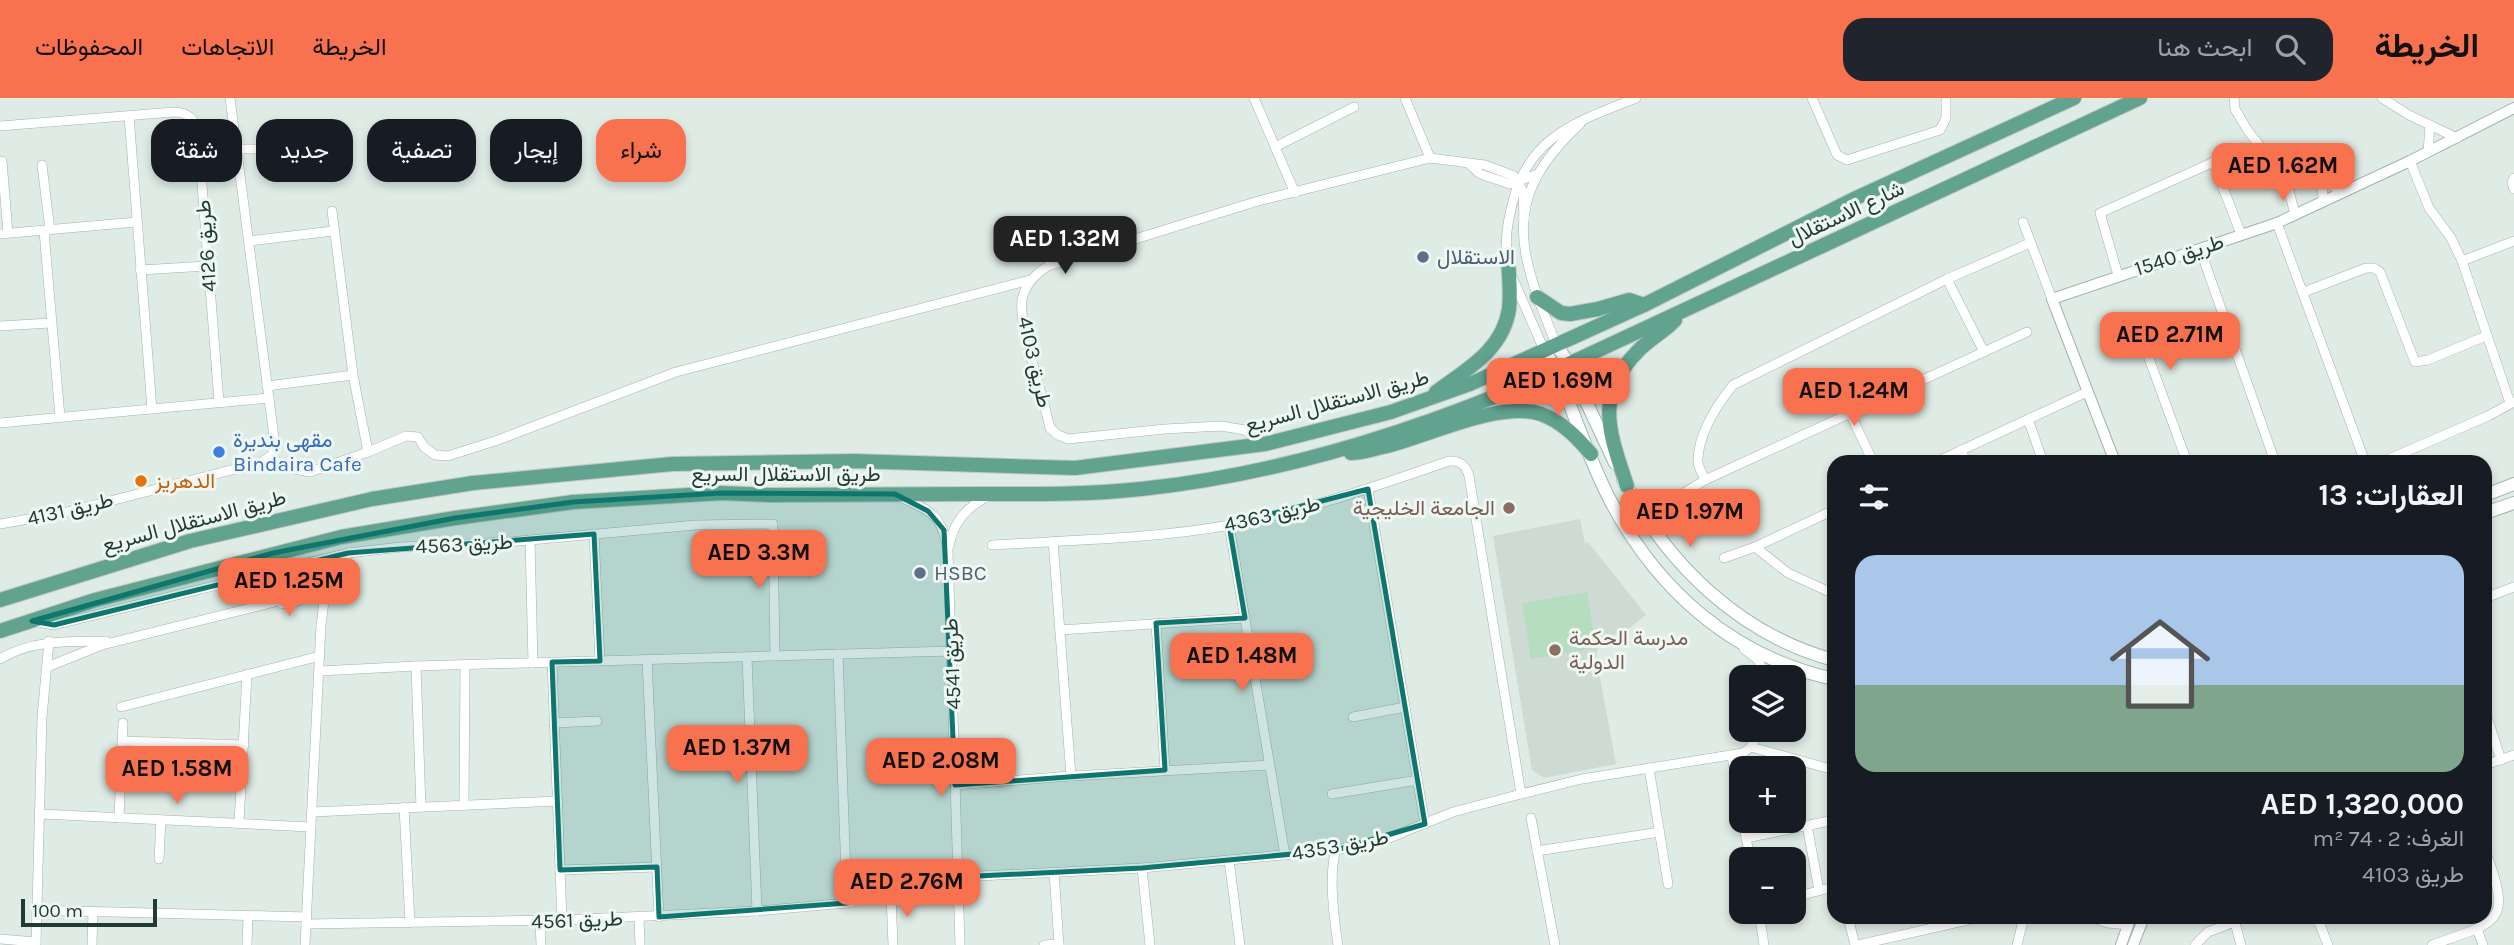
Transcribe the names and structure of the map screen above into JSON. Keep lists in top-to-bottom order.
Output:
{
  "streets": {
    "main road": ["شارع الاستقلال", "طريق الاستقلال السريع"],
    "street": [
      "طريق 4126",
      "طريق 1540",
      "طريق 4103",
      "طريق 4131",
      "طريق 4363",
      "طريق 4563",
      "طريق 4541",
      "طريق 4353",
      "طريق 4561"
    ]
  },
  "crossings": [
    ["شارع الاستقلال", "طريق الاستقلال السريع"],
    ["طريق 4103", "طريق الاستقلال السريع"],
    ["طريق الاستقلال السريع", "طريق 4563"],
    ["طريق 4363", "طريق 4353"],
    ["طريق 4541", "طريق 4353"],
    ["طريق 4541", "طريق 4561"],
    ["طريق 4353", "طريق 4561"]
  ],
  "places": [
    "الاستقلال",
    "مقهى بنديرة Bindaira Cafe",
    "الدهريز",
    "الجامعة الخليجية",
    "HSBC",
    "مدرسة الحكمة الدولية"
  ],
  "scale_bar": "100 m",
  "page": {
    "header": "الخريطة",
    "search": "ابحث هنا",
    "nav": ["الخريطة", "الاتجاهات", "المحفوظات"],
    "chip": [
      "شراء",
      "إيجار",
      "تصفية",
      "جديد",
      "شقة"
    ],
    "price": [
      "AED 1.62M",
      "AED 1.32M",
      "AED 2.71M",
      "AED 1.69M",
      "AED 1.24M",
      "AED 1.97M",
      "AED 3.3M",
      "AED 1.25M",
      "AED 1.48M",
      "AED 1.37M",
      "AED 2.08M",
      "AED 1.58M",
      "AED 2.76M"
    ],
    "heading": "العقارات: 13",
    "list": [
      {
        "name": "AED 1,320,000",
        "note": "الغرف: 2 · 74 m² · طريق 4103"
      }
    ],
    "map_buttons": ["+", "−"],
    "scale": "100 m"
  }
}
